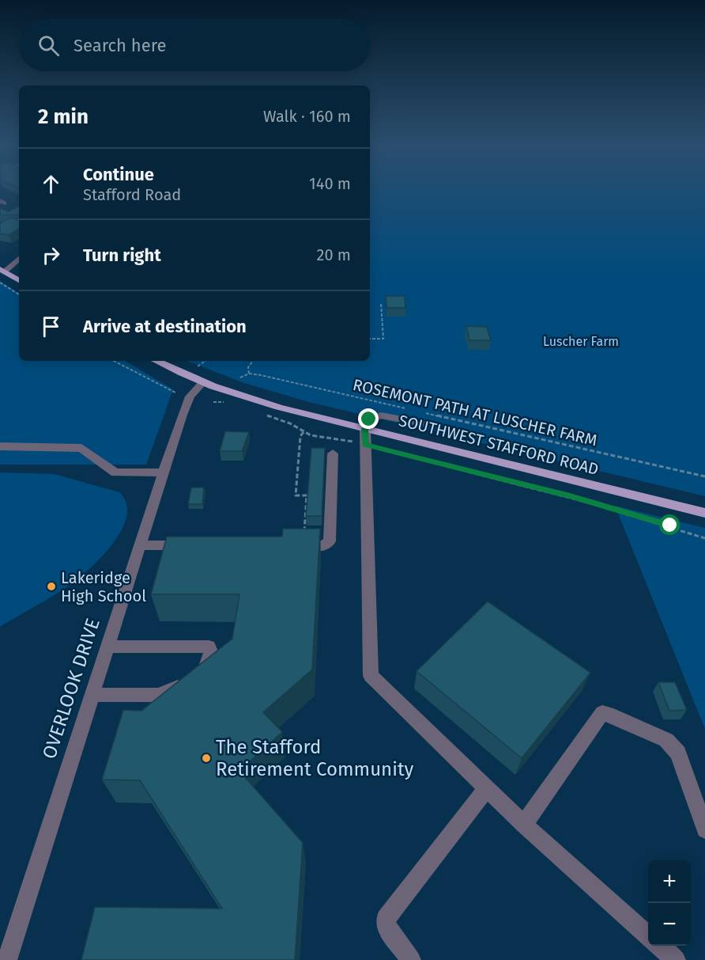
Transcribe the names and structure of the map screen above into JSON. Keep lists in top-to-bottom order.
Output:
{
  "streets": {
    "main road": ["SOUTHWEST STAFFORD ROAD"],
    "street": ["OVERLOOK DRIVE"],
    "path": ["ROSEMONT PATH AT LUSCHER FARM"]
  },
  "crossings": [
    ["SOUTHWEST STAFFORD ROAD", "OVERLOOK DRIVE"]
  ],
  "parks": ["Luscher Farm"],
  "places": ["Lakeridge High School", "The Stafford Retirement Community"],
  "page": {
    "search": "Search here",
    "heading": ["2 min", "Walk · 160 m"],
    "list": [
      ["Continue", "Stafford Road", "140 m"],
      ["Turn right", "20 m"],
      "Arrive at destination"
    ],
    "map_buttons": ["+", "−"]
  }
}
